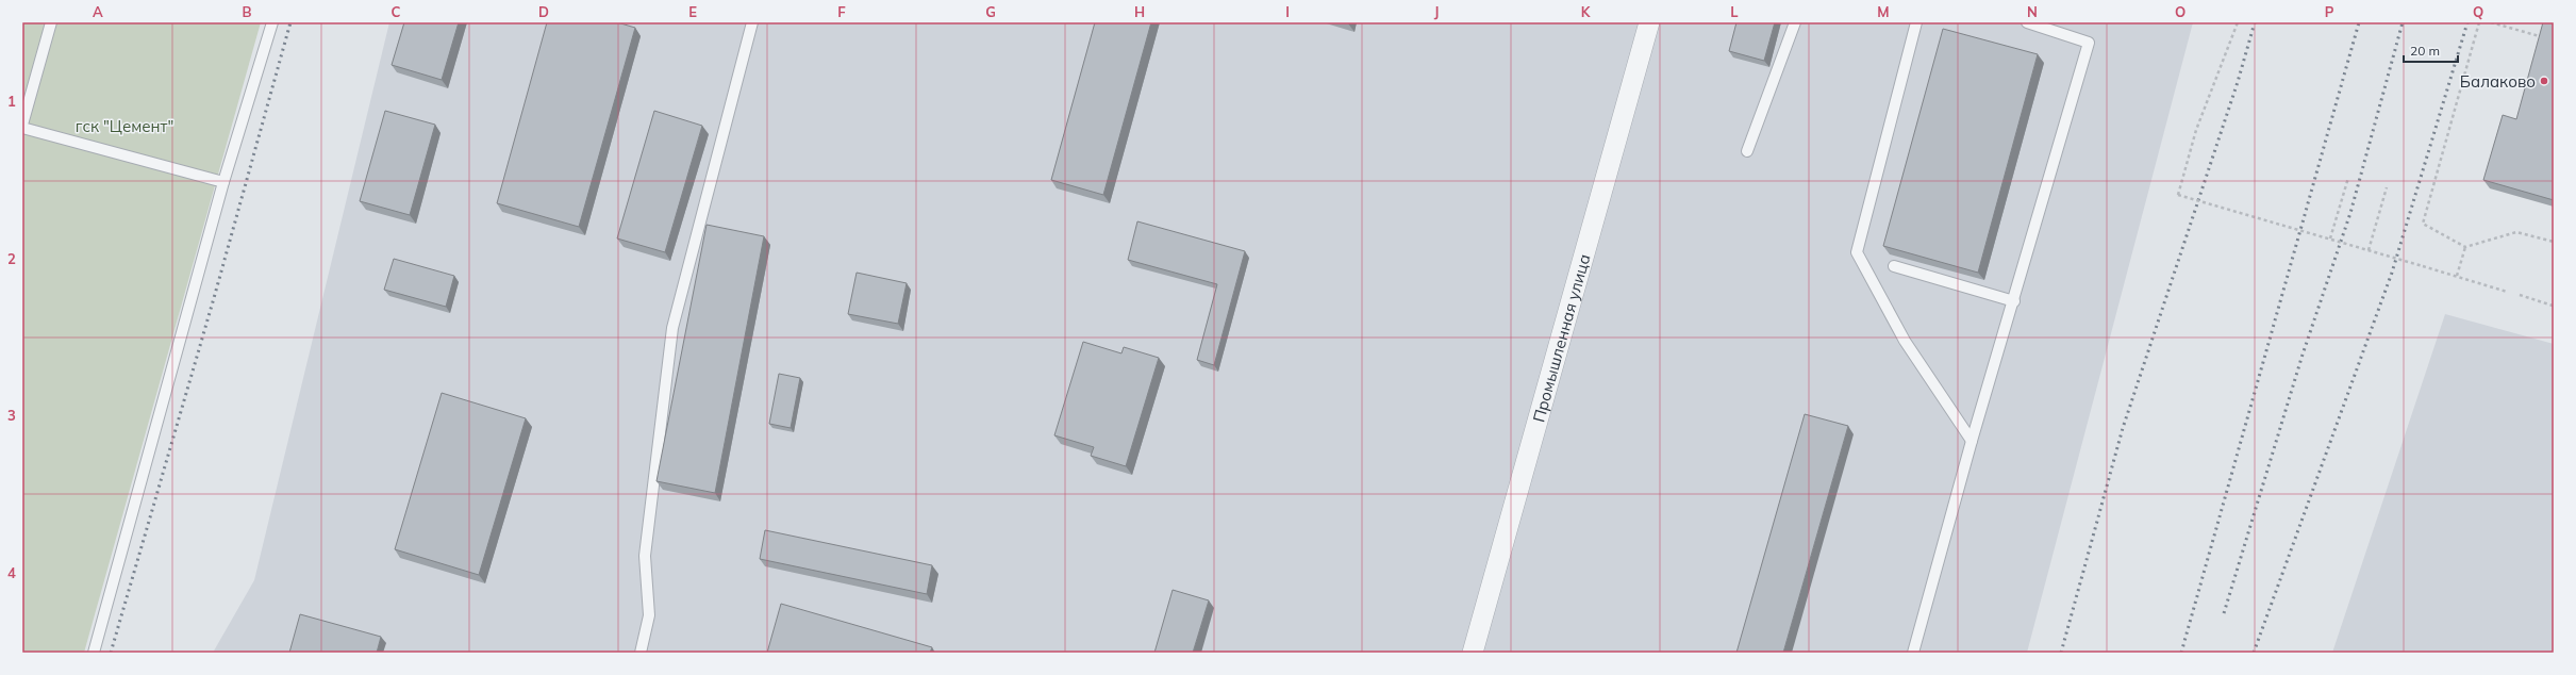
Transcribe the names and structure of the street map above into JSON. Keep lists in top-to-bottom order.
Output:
{
  "streets": {
    "street": ["Промышленная улица"]
  },
  "parks": ["гск \"Цемент\""],
  "places": ["Балаково"],
  "scale_bar": "20 m",
  "grid": {
    "columns": [
      "A",
      "B",
      "C",
      "D",
      "E",
      "F",
      "G",
      "H",
      "I",
      "J",
      "K",
      "L",
      "M",
      "N",
      "O",
      "P",
      "Q"
    ],
    "rows": [
      "1",
      "2",
      "3",
      "4"
    ]
  }
}
